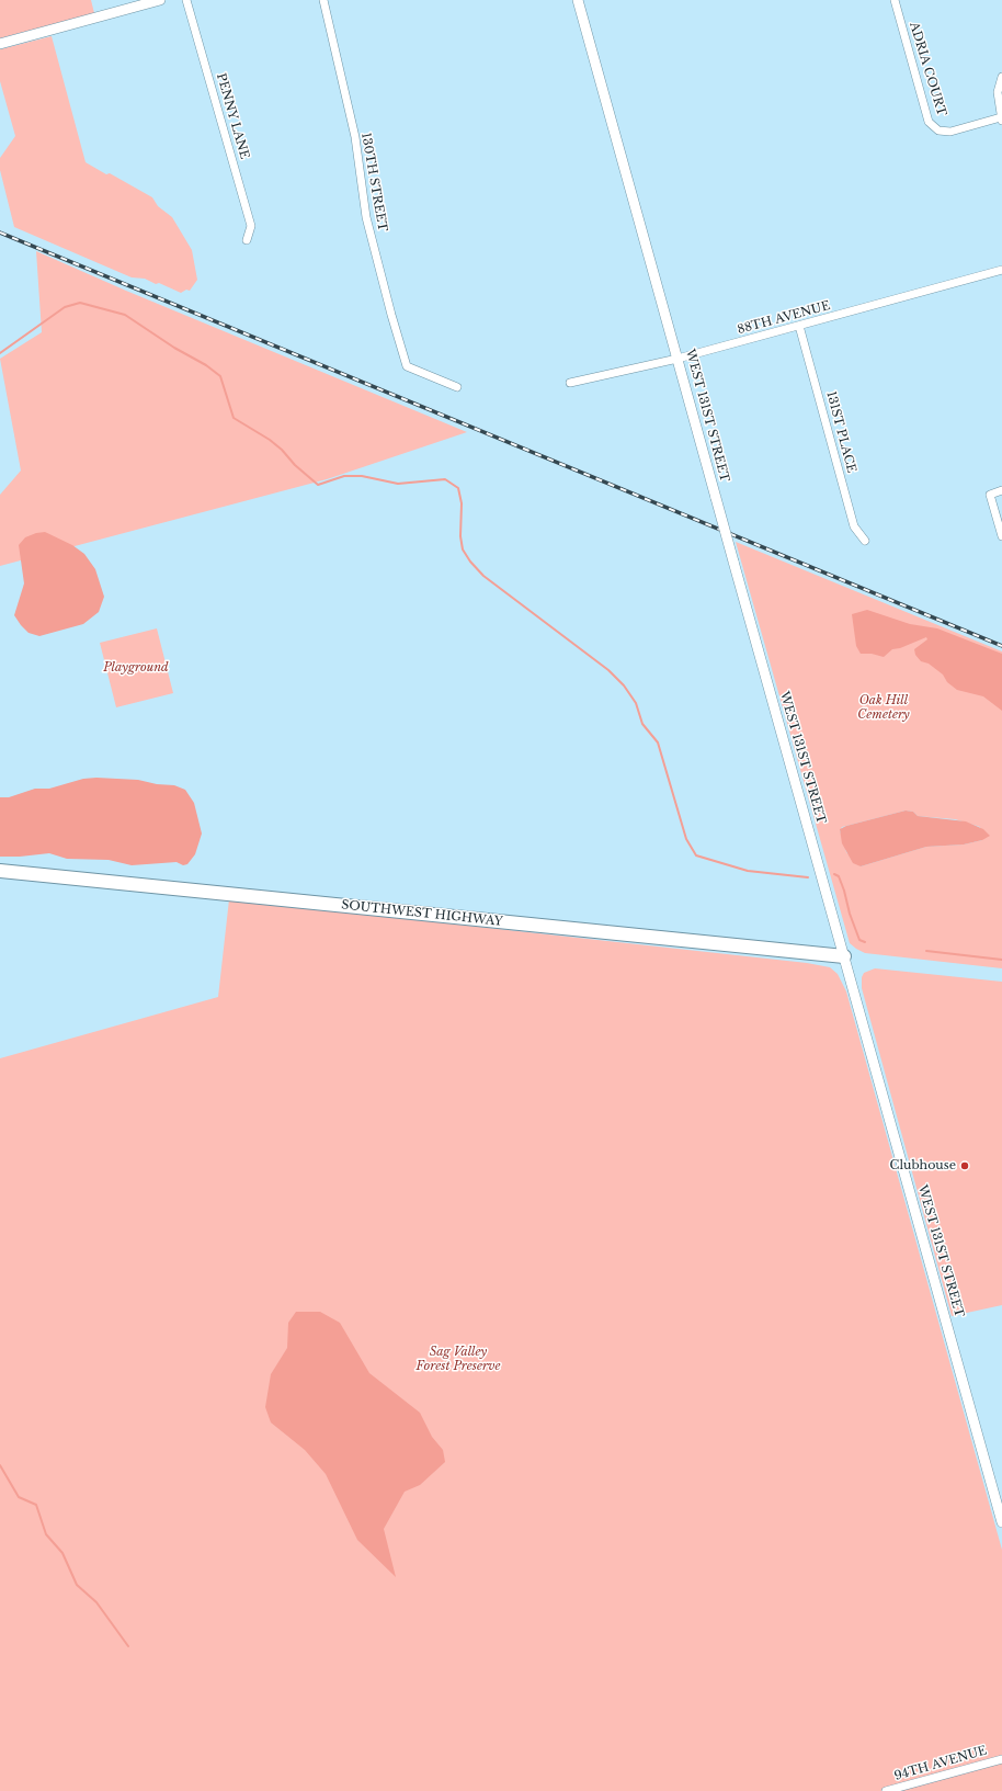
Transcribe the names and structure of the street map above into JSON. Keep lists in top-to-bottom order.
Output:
{
  "streets": {
    "main road": ["SOUTHWEST HIGHWAY"],
    "street": [
      "ADRIA COURT",
      "PENNY LANE",
      "130TH STREET",
      "88TH AVENUE",
      "WEST 131ST STREET",
      "131ST PLACE",
      "94TH AVENUE"
    ]
  },
  "crossings": [
    ["88TH AVENUE", "WEST 131ST STREET"],
    ["88TH AVENUE", "131ST PLACE"],
    ["WEST 131ST STREET", "SOUTHWEST HIGHWAY"]
  ],
  "parks": ["Playground", "Oak Hill Cemetery", "Sag Valley Forest Preserve"],
  "places": ["Clubhouse"]
}
